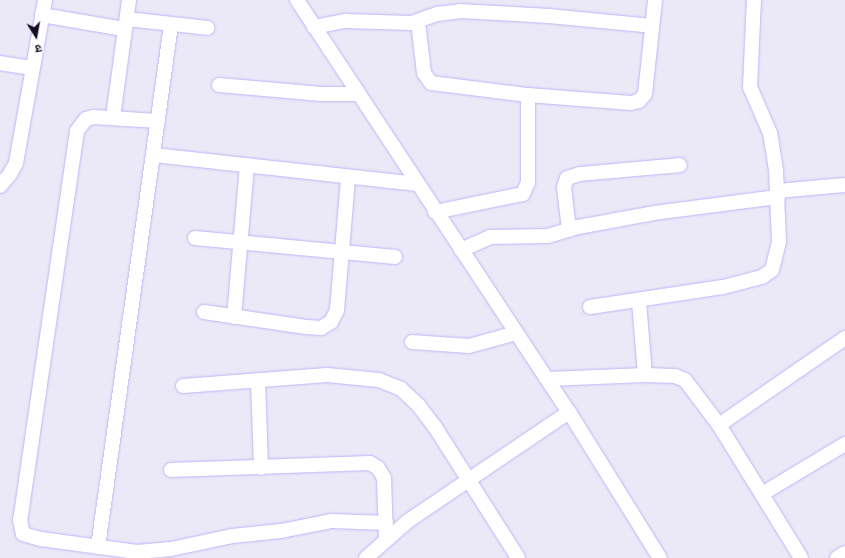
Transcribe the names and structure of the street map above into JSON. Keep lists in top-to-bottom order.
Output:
{
  "north": "bottom"
}
